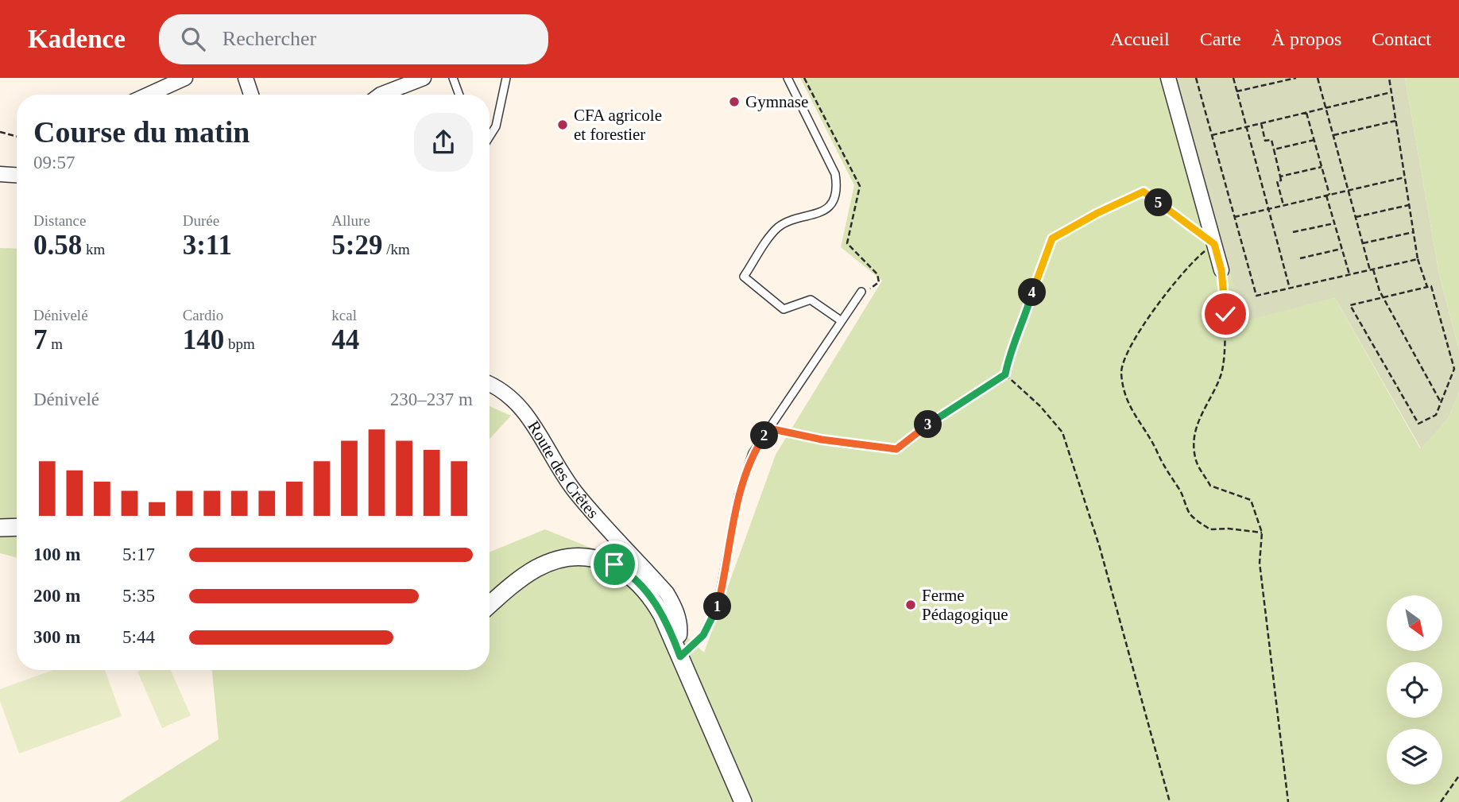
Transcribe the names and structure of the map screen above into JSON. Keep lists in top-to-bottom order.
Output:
{
  "streets": {
    "street": ["Route des Crêtes"]
  },
  "places": ["Gymnase", "CFA agricole et forestier", "Ferme Pédagogique"],
  "north": "bottom right",
  "page": {
    "header": "Kadence",
    "search": "Rechercher",
    "nav": [
      "Accueil",
      "Carte",
      "À propos",
      "Contact"
    ],
    "heading": ["Course du matin", "09:57"],
    "pins": [
      "5",
      "4",
      "3",
      "2",
      "1"
    ],
    "stats": [
      ["Distance", "0.58 km"],
      ["Durée", "3:11"],
      ["Allure", "5:29 /km"],
      ["Dénivelé", "7 m"],
      ["Cardio", "140 bpm"],
      ["kcal", "44"]
    ],
    "chart": ["Dénivelé", "230–237 m"],
    "list": [
      {
        "name": "100 m",
        "note": "5:17"
      },
      {
        "name": "200 m",
        "note": "5:35"
      },
      {
        "name": "300 m",
        "note": "5:44"
      }
    ]
  }
}
